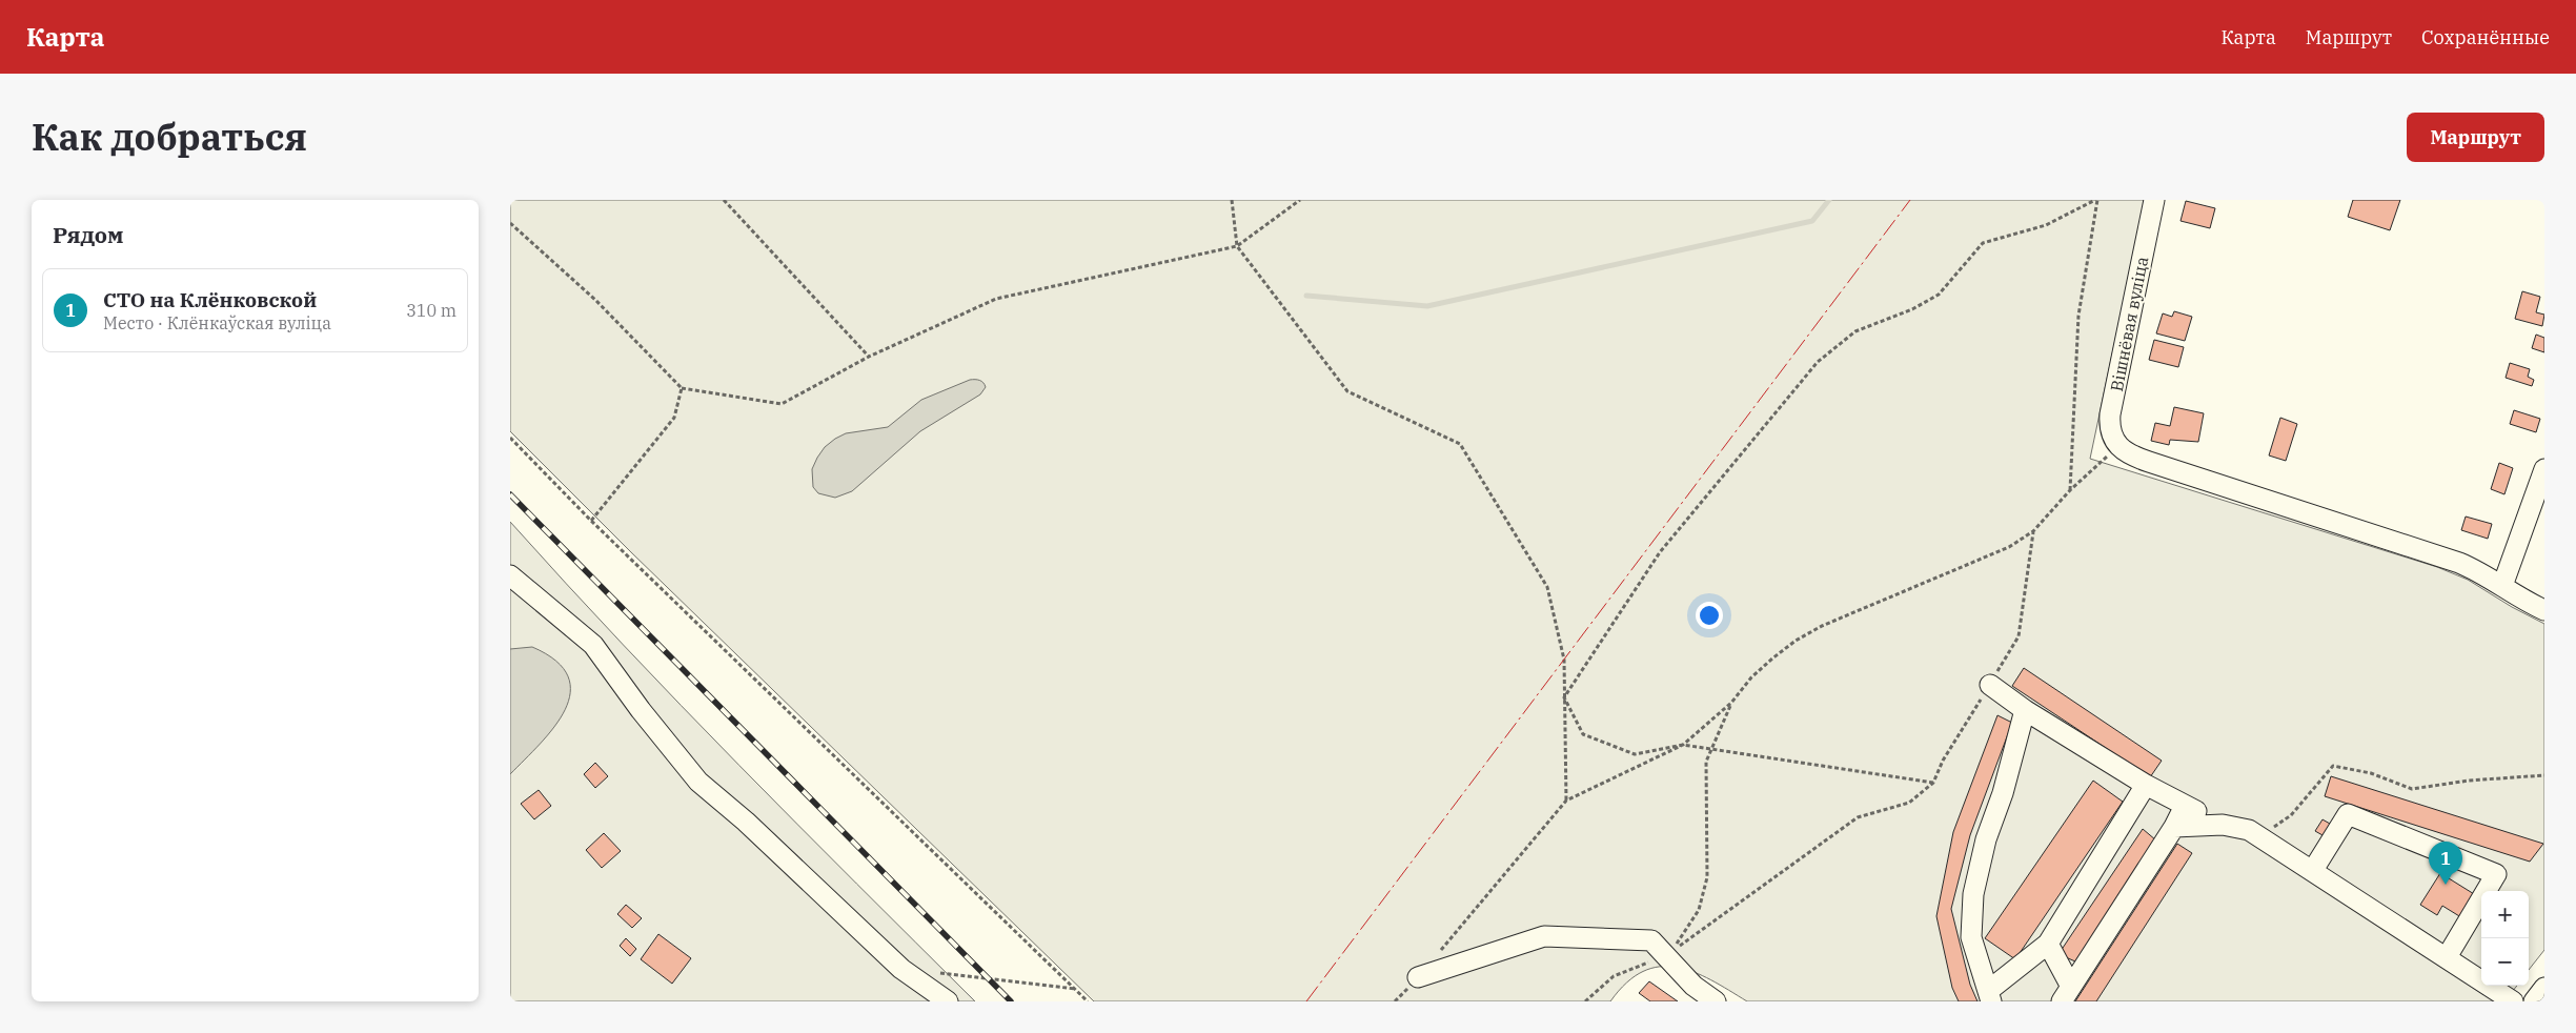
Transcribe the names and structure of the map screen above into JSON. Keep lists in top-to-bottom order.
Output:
{
  "streets": {
    "street": ["Вішнёвая вуліца"]
  },
  "page": {
    "header": "Карта",
    "nav": ["Карта", "Маршрут", "Сохранённые"],
    "title": "Как добраться",
    "buttons": "Маршрут",
    "heading": "Рядом",
    "list": [
      {
        "mark": "1",
        "name": "СТО на Клёнковской",
        "note": "Место · Клёнкаўская вуліца",
        "value": "310 m"
      }
    ],
    "pins": "1",
    "map_buttons": ["+", "−"]
  }
}
